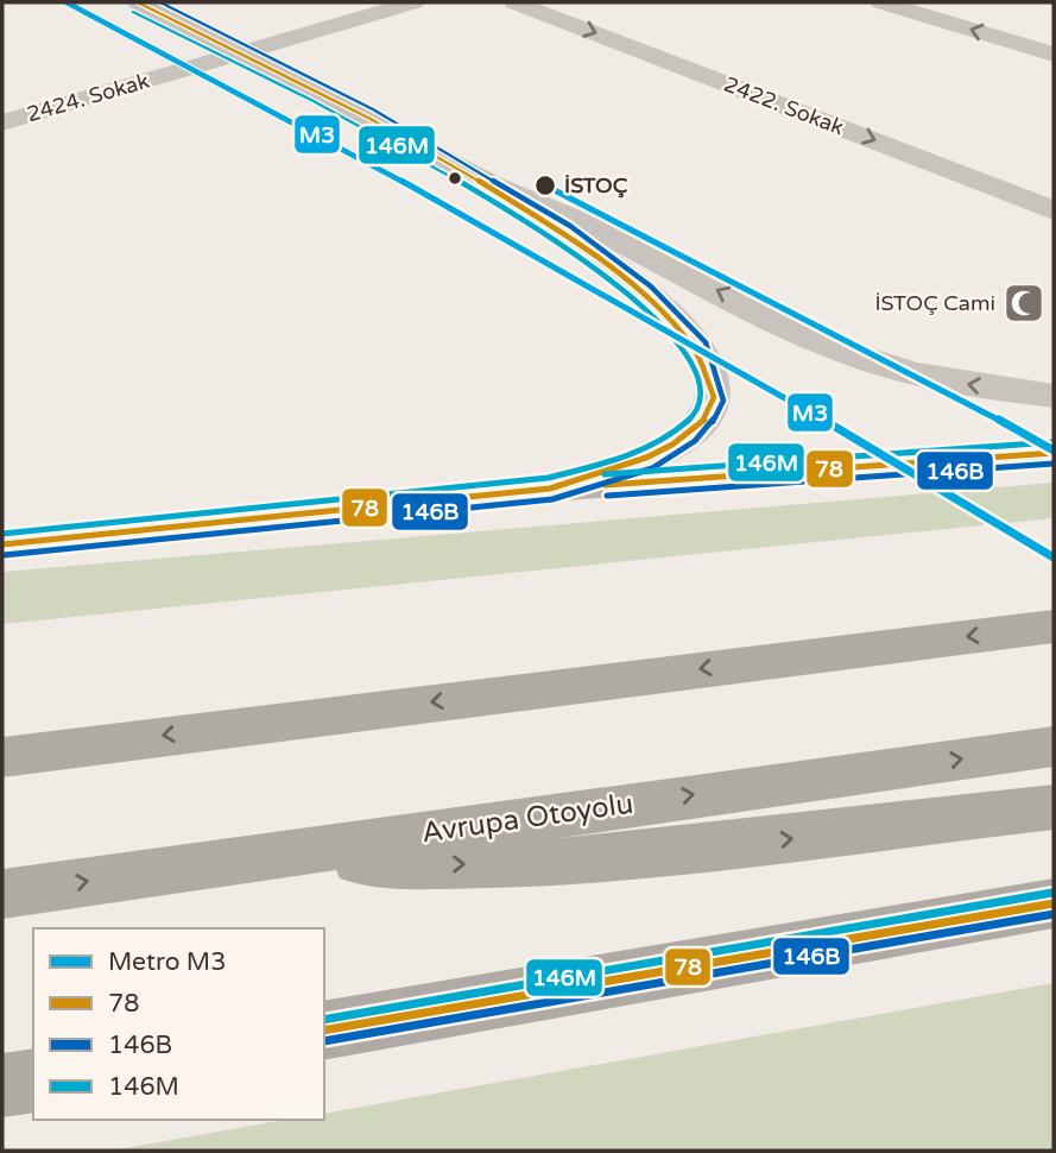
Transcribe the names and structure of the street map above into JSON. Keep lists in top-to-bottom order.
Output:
{
  "streets": {
    "highway": ["Avrupa Otoyolu"],
    "street": ["2424. Sokak", "2422. Sokak"]
  },
  "places": {
    "other": ["İSTOÇ"],
    "mosque": ["İSTOÇ Cami"]
  },
  "lines": [
    "metro line M3",
    "transit line 78",
    "transit line 146B",
    "transit line 146M"
  ],
  "legend": [
    "Metro M3",
    "78",
    "146B",
    "146M"
  ]
}
